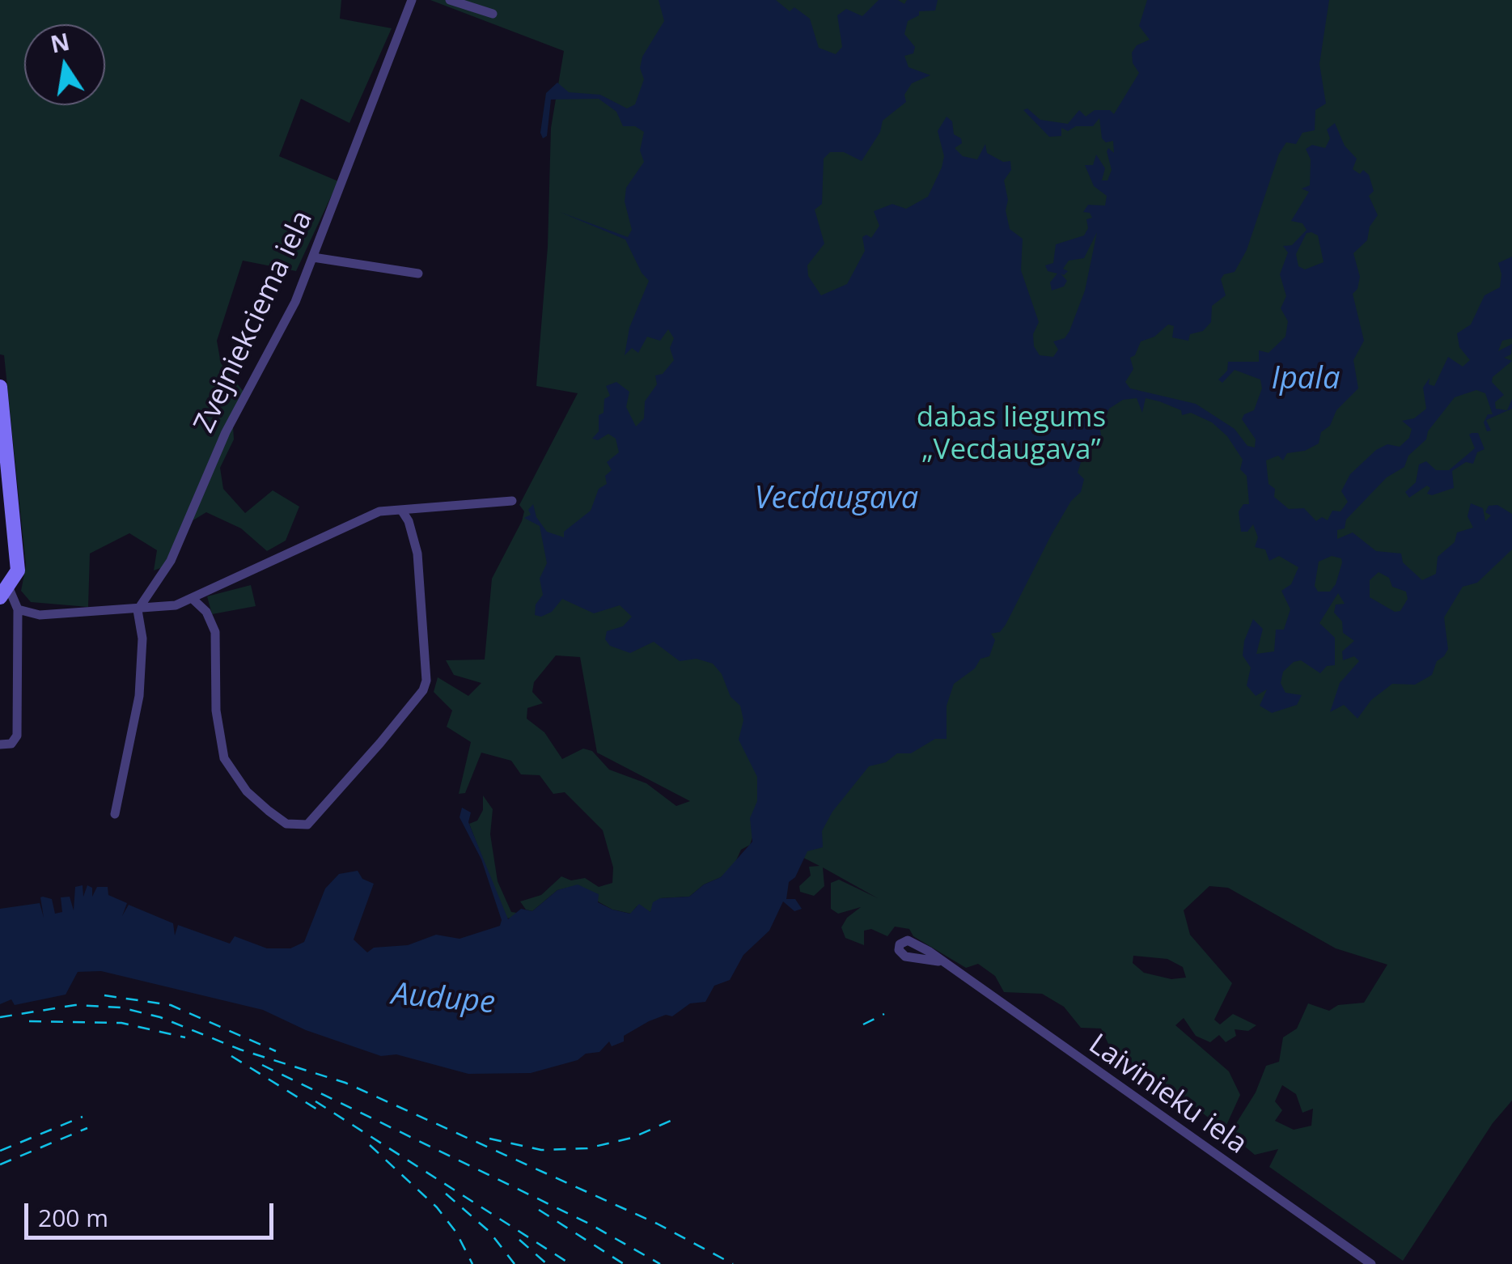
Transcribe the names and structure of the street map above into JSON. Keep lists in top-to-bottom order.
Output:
{
  "streets": {
    "street": ["Zvejniekciema iela", "Laivinieku iela"]
  },
  "water": ["Ipala", "Vecdaugava", "Audupe"],
  "parks": ["dabas liegums „Vecdaugava”"],
  "scale_bar": "200 m",
  "north": "top"
}
